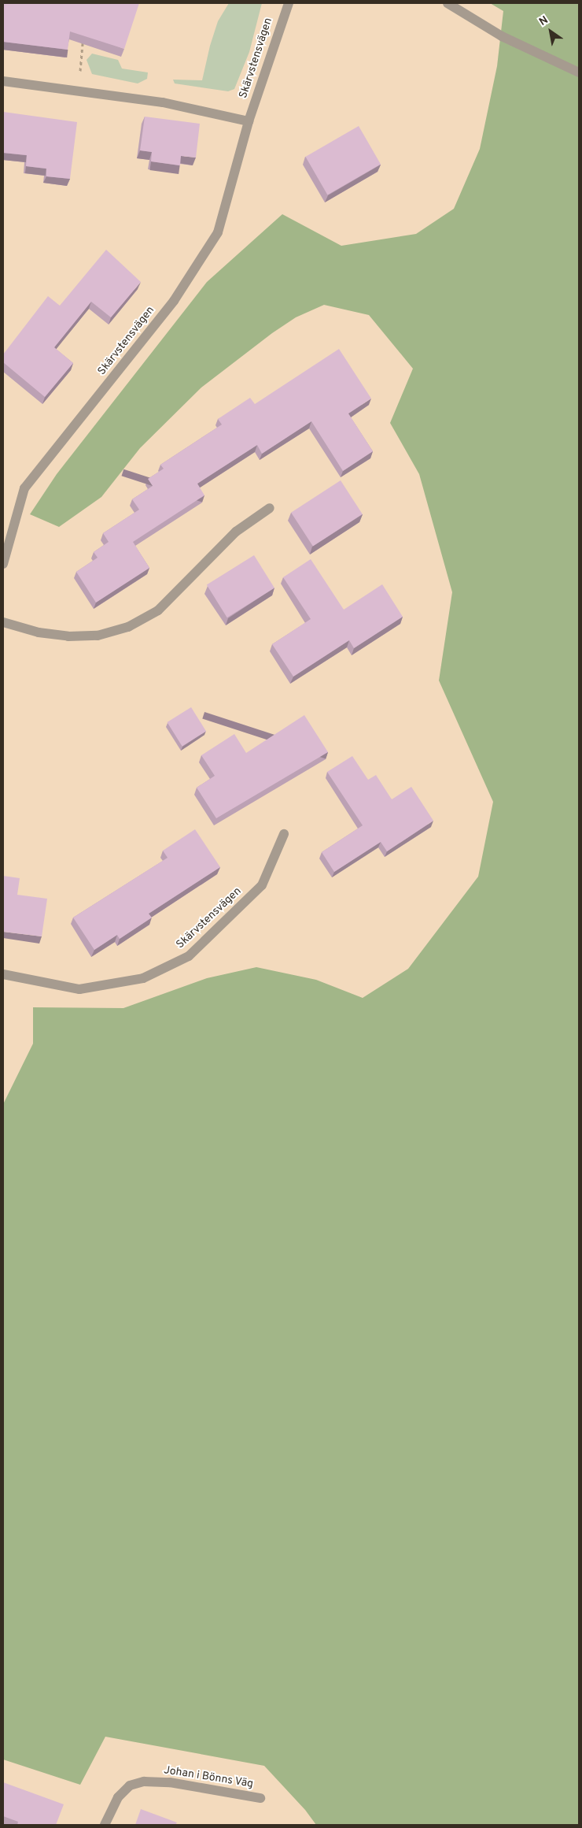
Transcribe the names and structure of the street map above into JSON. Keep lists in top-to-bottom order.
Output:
{
  "streets": {
    "street": ["Skärvstensvägen", "Johan i Bönns Väg"]
  },
  "north": "top left"
}
